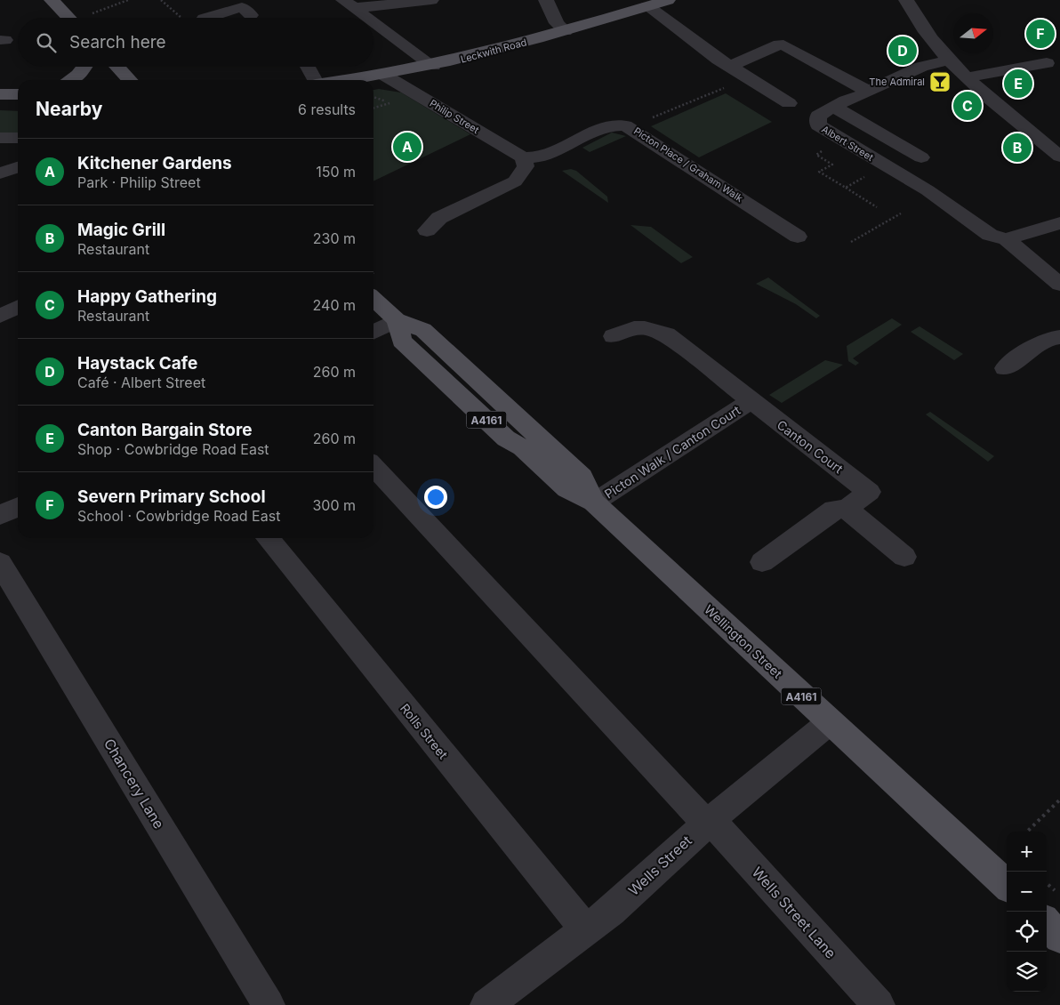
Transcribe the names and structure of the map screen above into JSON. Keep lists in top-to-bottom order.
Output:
{
  "streets": {
    "main road": ["Leckwith Road", "A4161", "Wellington Street"],
    "street": [
      "Philip Street",
      "Albert Street",
      "Picton Place / Graham Walk",
      "Canton Court",
      "Picton Walk / Canton Court",
      "Rolls Street",
      "Chancery Lane",
      "Wells Street",
      "Wells Street Lane"
    ]
  },
  "crossings": [
    ["Leckwith Road", "Philip Street"],
    ["Philip Street", "Picton Place / Graham Walk"],
    ["Canton Court", "Picton Walk / Canton Court"],
    ["Picton Walk / Canton Court", "Wellington Street"],
    ["Wellington Street", "Wells Street"],
    ["Rolls Street", "Wells Street"],
    ["Wells Street", "Wells Street Lane"]
  ],
  "places": {
    "bar": ["The Admiral"]
  },
  "north": "right",
  "page": {
    "pins": [
      "F",
      "D",
      "E",
      "C",
      "A",
      "B"
    ],
    "search": "Search here",
    "heading": ["Nearby", "6 results"],
    "list": [
      {
        "mark": "A",
        "name": "Kitchener Gardens",
        "note": "Park · Philip Street",
        "value": "150 m"
      },
      {
        "mark": "B",
        "name": "Magic Grill",
        "note": "Restaurant",
        "value": "230 m"
      },
      {
        "mark": "C",
        "name": "Happy Gathering",
        "note": "Restaurant",
        "value": "240 m"
      },
      {
        "mark": "D",
        "name": "Haystack Cafe",
        "note": "Café · Albert Street",
        "value": "260 m"
      },
      {
        "mark": "E",
        "name": "Canton Bargain Store",
        "note": "Shop · Cowbridge Road East",
        "value": "260 m"
      },
      {
        "mark": "F",
        "name": "Severn Primary School",
        "note": "School · Cowbridge Road East",
        "value": "300 m"
      }
    ],
    "map_buttons": ["+", "−"]
  }
}
